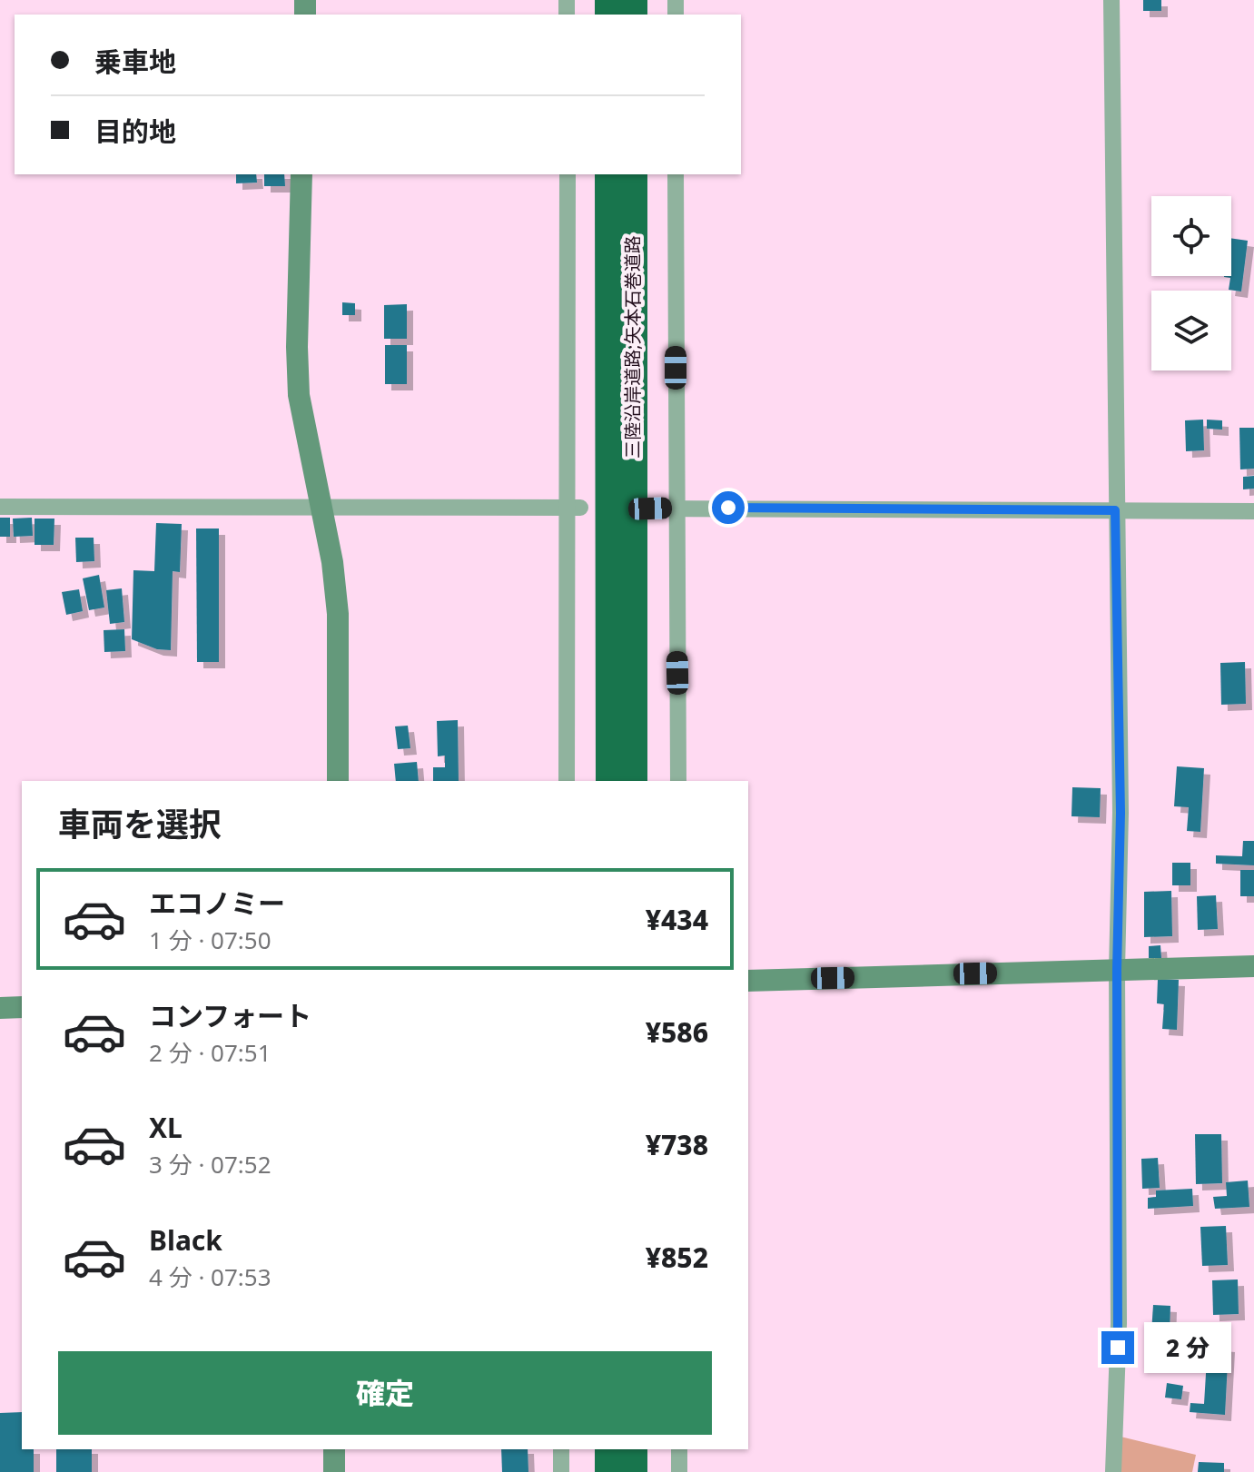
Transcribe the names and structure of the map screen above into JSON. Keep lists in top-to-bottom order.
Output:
{
  "streets": {
    "highway": ["三陸沿岸道路;矢本石巻道路"]
  },
  "page": {
    "banner": ["乗車地", "目的地"],
    "heading": "車両を選択",
    "list": [
      {
        "name": "エコノミー",
        "note": "1 分 · 07:50",
        "value": "¥434"
      },
      {
        "name": "コンフォート",
        "note": "2 分 · 07:51",
        "value": "¥586"
      },
      {
        "name": "XL",
        "note": "3 分 · 07:52",
        "value": "¥738"
      },
      {
        "name": "Black",
        "note": "4 分 · 07:53",
        "value": "¥852"
      }
    ],
    "bubble": "2 分",
    "buttons": "確定"
  }
}
